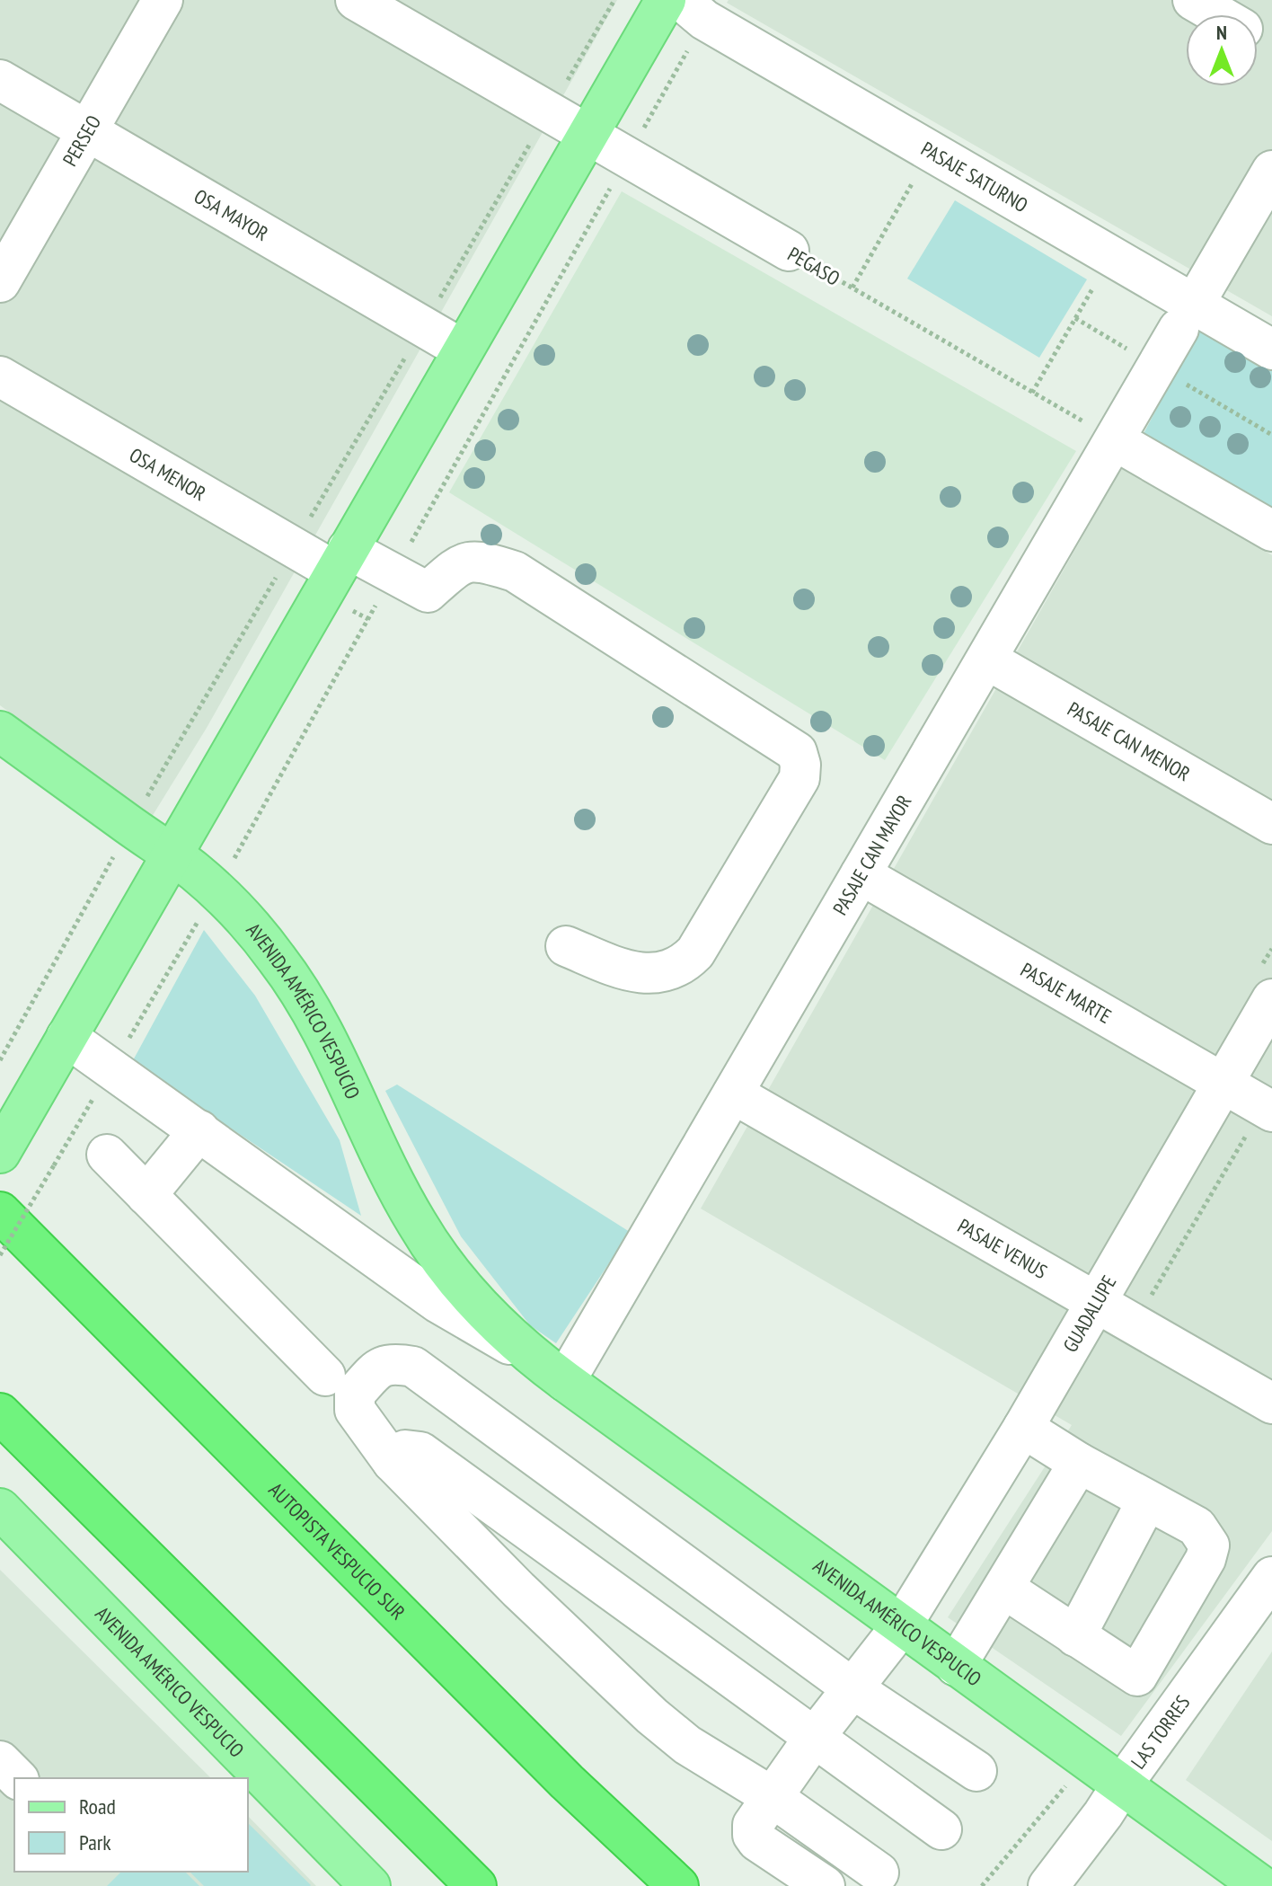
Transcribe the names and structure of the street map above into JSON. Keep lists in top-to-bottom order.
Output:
{
  "streets": {
    "highway": ["AUTOPISTA VESPUCIO SUR"],
    "main road": ["AVENIDA AMÉRICO VESPUCIO"],
    "street": [
      "PERSEO",
      "PASAJE SATURNO",
      "OSA MAYOR",
      "PEGASO",
      "OSA MENOR",
      "PASAJE CAN MENOR",
      "PASAJE CAN MAYOR",
      "PASAJE MARTE",
      "PASAJE VENUS",
      "GUADALUPE",
      "LAS TORRES"
    ]
  },
  "crossings": [
    ["PERSEO", "OSA MAYOR"],
    ["PASAJE SATURNO", "PASAJE CAN MAYOR"],
    ["PEGASO", "PASAJE CAN MAYOR"],
    ["PASAJE CAN MENOR", "PASAJE CAN MAYOR"],
    ["PASAJE CAN MAYOR", "PASAJE MARTE"],
    ["PASAJE CAN MAYOR", "AVENIDA AMÉRICO VESPUCIO"],
    ["PASAJE CAN MAYOR", "PASAJE VENUS"],
    ["PASAJE MARTE", "GUADALUPE"],
    ["AVENIDA AMÉRICO VESPUCIO", "GUADALUPE"],
    ["AVENIDA AMÉRICO VESPUCIO", "LAS TORRES"],
    ["PASAJE VENUS", "GUADALUPE"]
  ],
  "legend": ["Road", "Park"],
  "north": "top"
}
